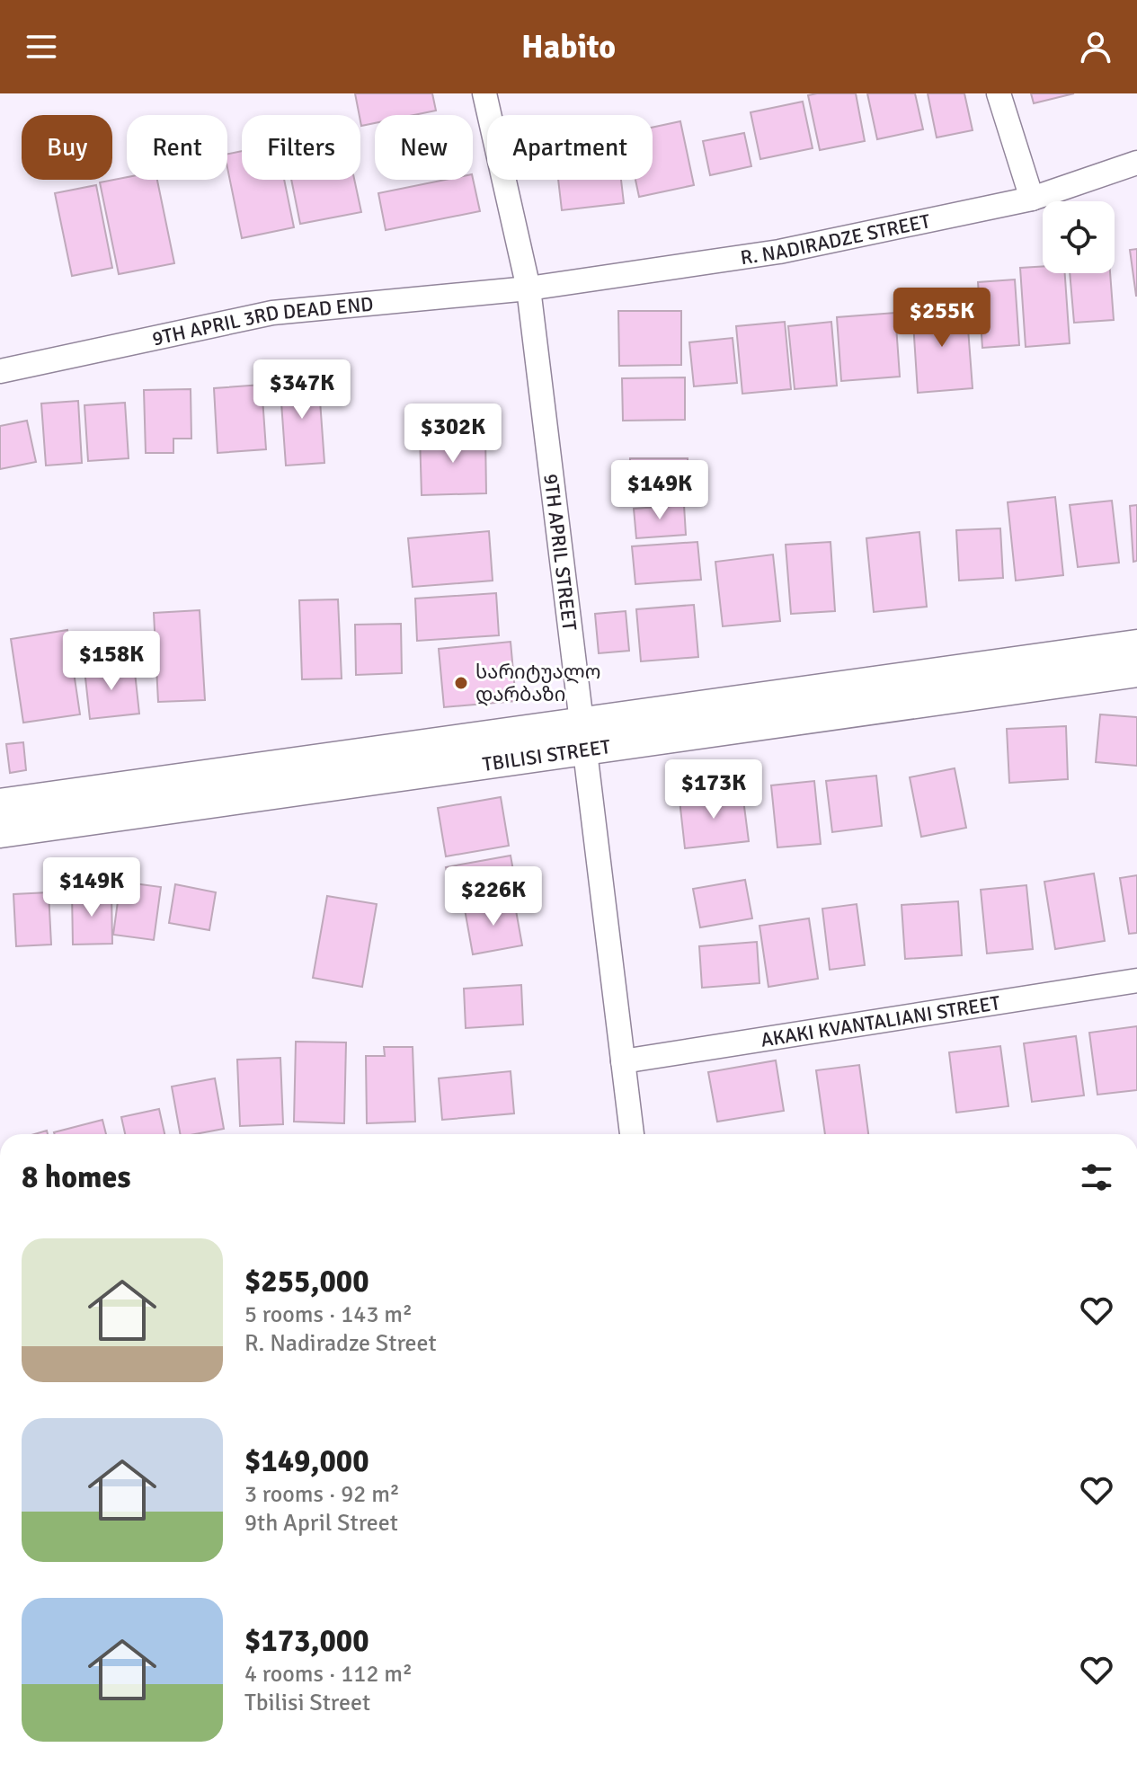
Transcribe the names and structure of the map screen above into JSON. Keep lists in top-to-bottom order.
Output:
{
  "streets": {
    "street": [
      "R. NADIRADZE STREET",
      "9TH APRIL 3RD DEAD END",
      "9TH APRIL STREET",
      "TBILISI STREET",
      "AKAKI KVANTALIANI STREET"
    ]
  },
  "crossings": [
    ["R. NADIRADZE STREET", "9TH APRIL 3RD DEAD END"],
    ["R. NADIRADZE STREET", "9TH APRIL STREET"],
    ["9TH APRIL 3RD DEAD END", "9TH APRIL STREET"],
    ["9TH APRIL STREET", "TBILISI STREET"],
    ["9TH APRIL STREET", "AKAKI KVANTALIANI STREET"]
  ],
  "places": ["სარიტუალო დარბაზი"],
  "page": {
    "header": "Habito",
    "chip": [
      "Buy",
      "Rent",
      "Filters",
      "New",
      "Apartment"
    ],
    "price": [
      "$255K",
      "$347K",
      "$302K",
      "$149K",
      "$158K",
      "$173K",
      "$149K",
      "$226K"
    ],
    "heading": "8 homes",
    "list": [
      {
        "name": "$255,000",
        "note": "5 rooms · 143 m² · R. Nadiradze Street"
      },
      {
        "name": "$149,000",
        "note": "3 rooms · 92 m² · 9th April Street"
      },
      {
        "name": "$173,000",
        "note": "4 rooms · 112 m² · Tbilisi Street"
      }
    ]
  }
}
